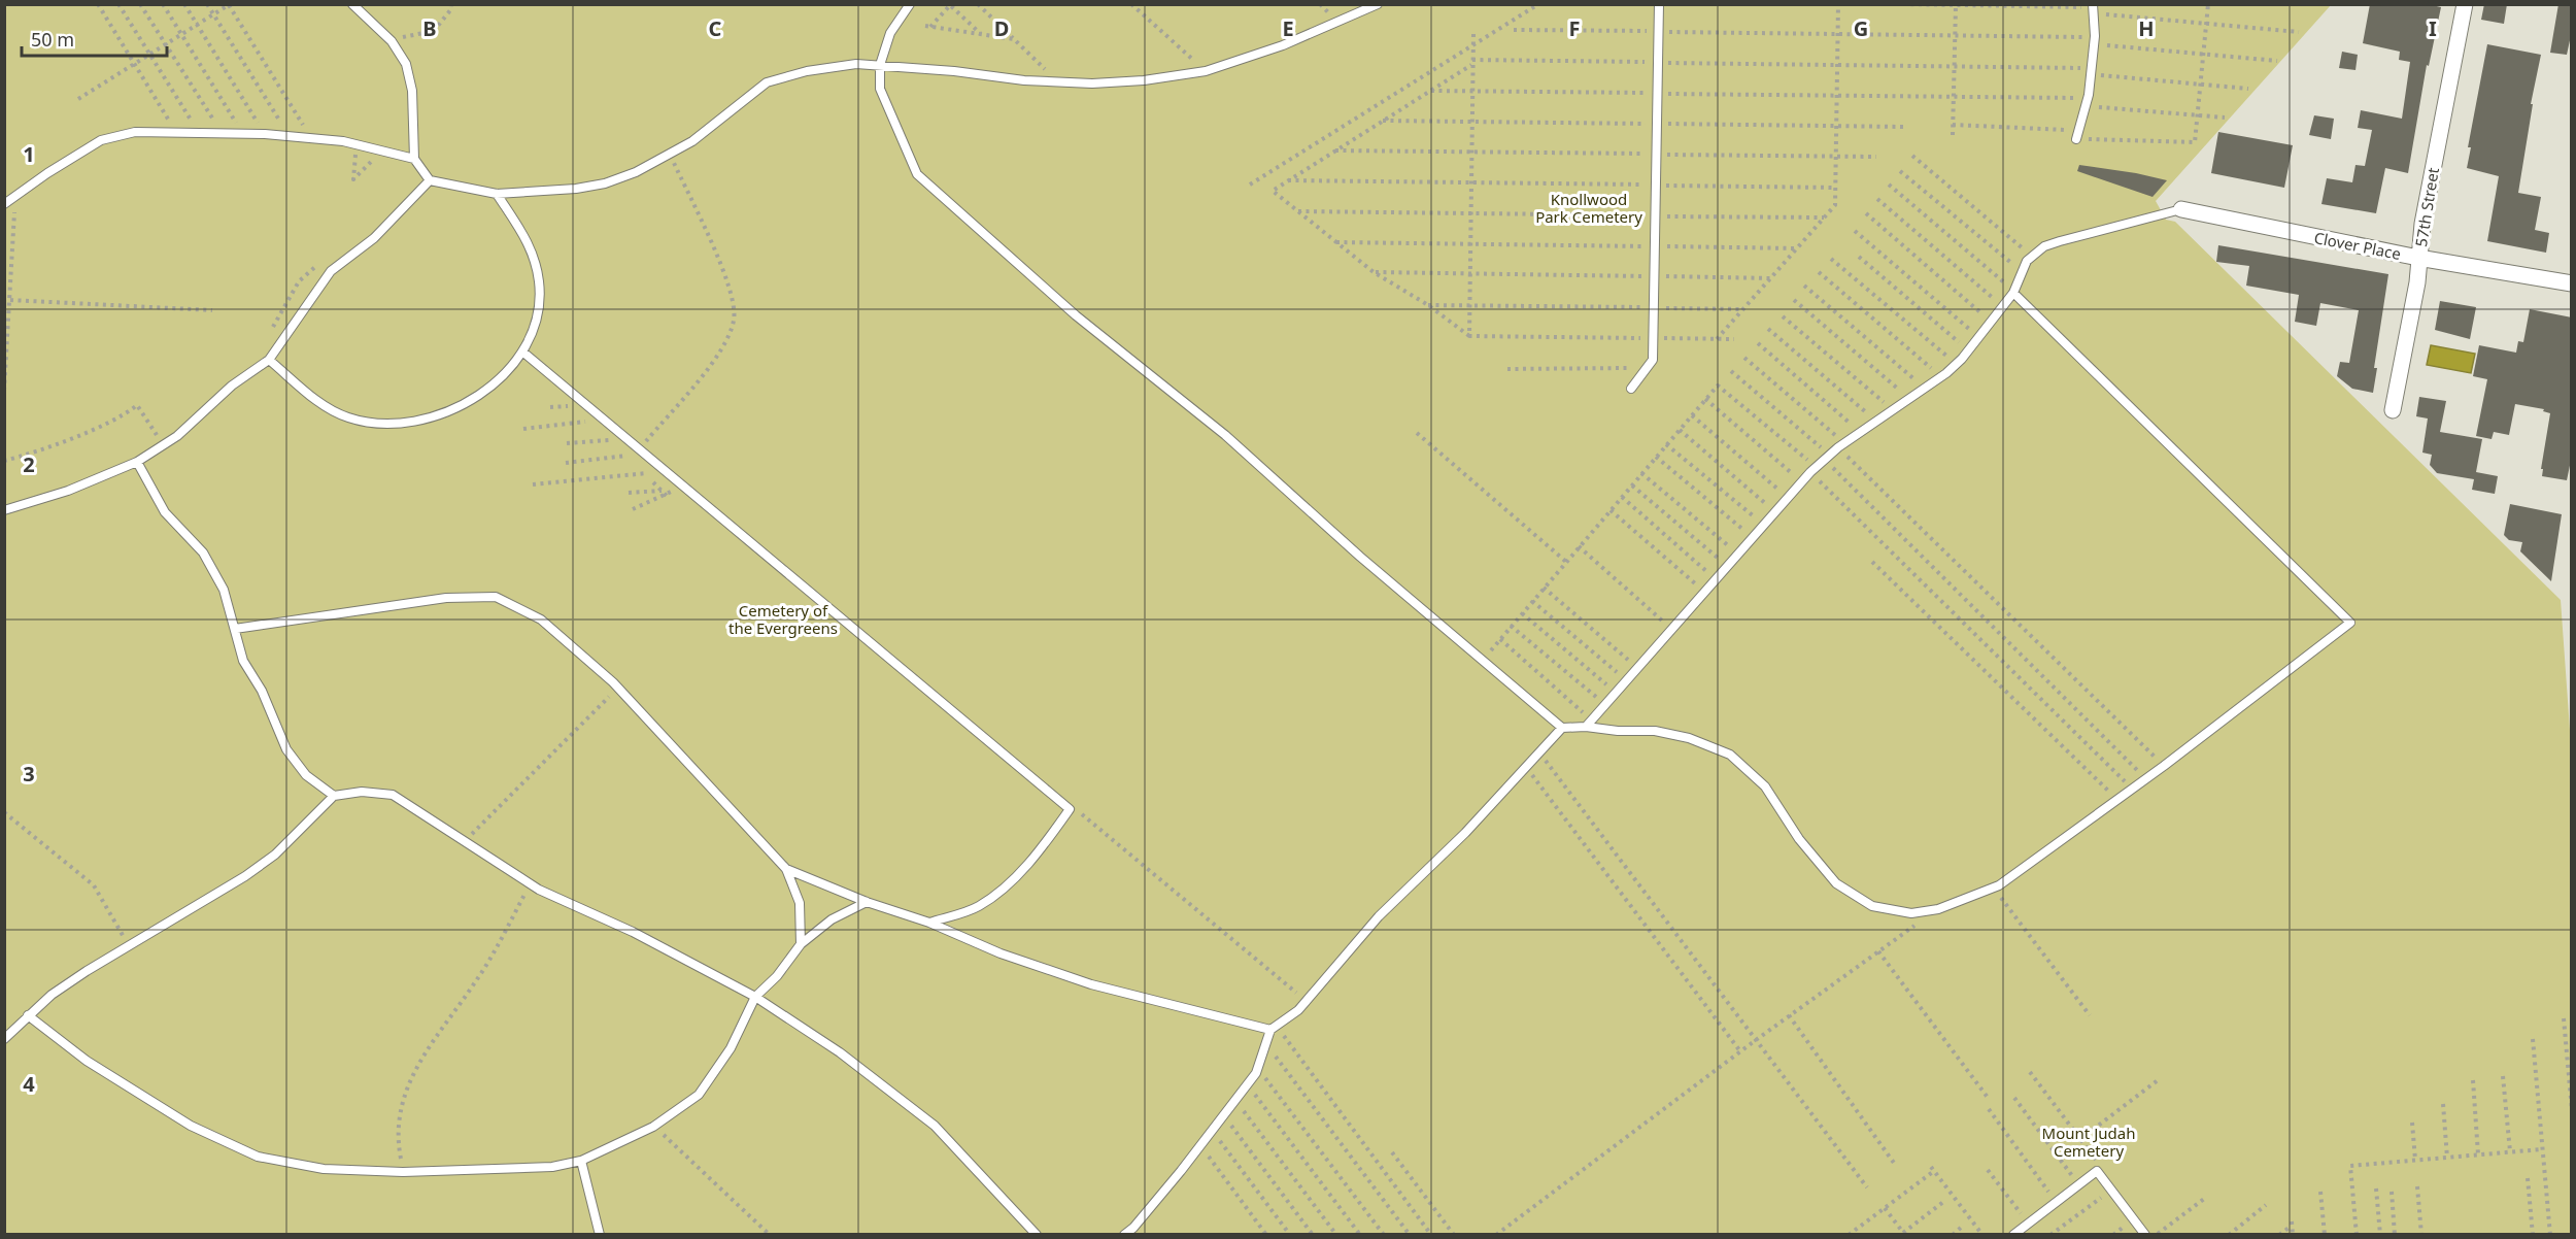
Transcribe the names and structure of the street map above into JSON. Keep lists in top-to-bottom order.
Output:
{
  "streets": {
    "street": ["57th Street", "Clover Place"]
  },
  "crossings": [
    ["57th Street", "Clover Place"]
  ],
  "parks": ["Knollwood Park Cemetery", "Cemetery of the Evergreens", "Mount Judah Cemetery"],
  "scale_bar": "50 m",
  "grid": {
    "columns": [
      "B",
      "C",
      "D",
      "E",
      "F",
      "G",
      "H",
      "I"
    ],
    "rows": [
      "1",
      "2",
      "3",
      "4"
    ]
  }
}
